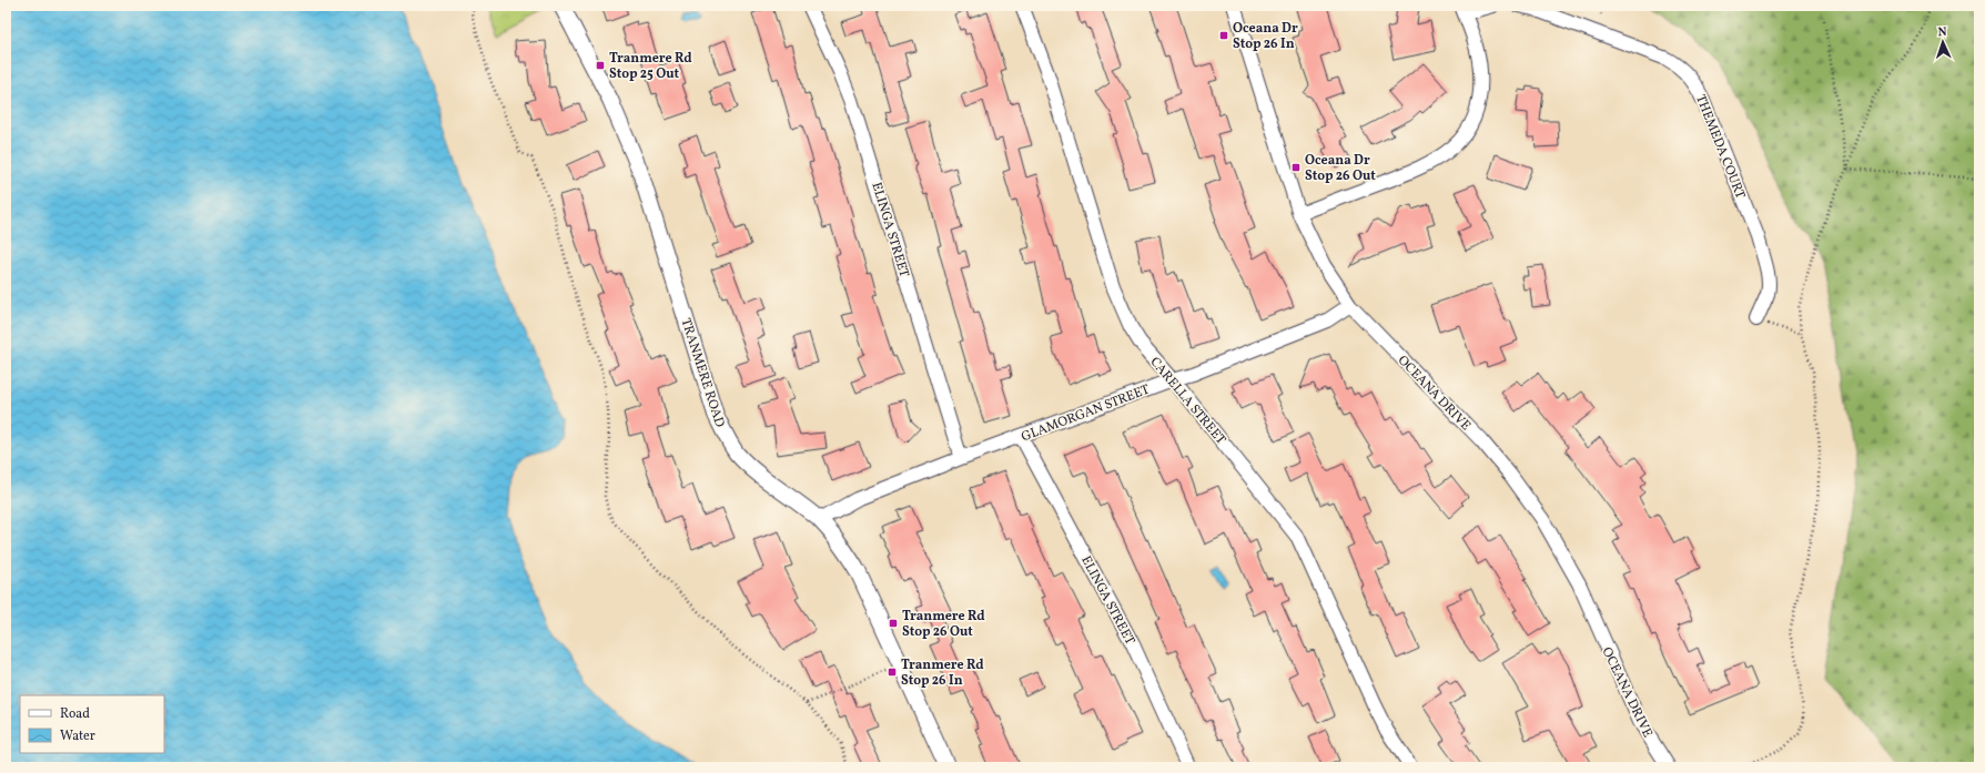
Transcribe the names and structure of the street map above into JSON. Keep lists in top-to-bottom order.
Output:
{
  "streets": {
    "street": [
      "THEMEDA COURT",
      "ELINGA STREET",
      "TRANMERE ROAD",
      "OCEANA DRIVE",
      "CARELLA STREET",
      "GLAMORGAN STREET"
    ]
  },
  "crossings": [
    ["ELINGA STREET", "GLAMORGAN STREET"],
    ["TRANMERE ROAD", "GLAMORGAN STREET"],
    ["OCEANA DRIVE", "GLAMORGAN STREET"],
    ["CARELLA STREET", "GLAMORGAN STREET"]
  ],
  "places": {
    "transit": [
      "Oceana Dr Stop 26 In",
      "Tranmere Rd Stop 25 Out",
      "Oceana Dr Stop 26 Out",
      "Tranmere Rd Stop 26 Out",
      "Tranmere Rd Stop 26 In"
    ]
  },
  "legend": ["Road", "Water"],
  "north": "top"
}
